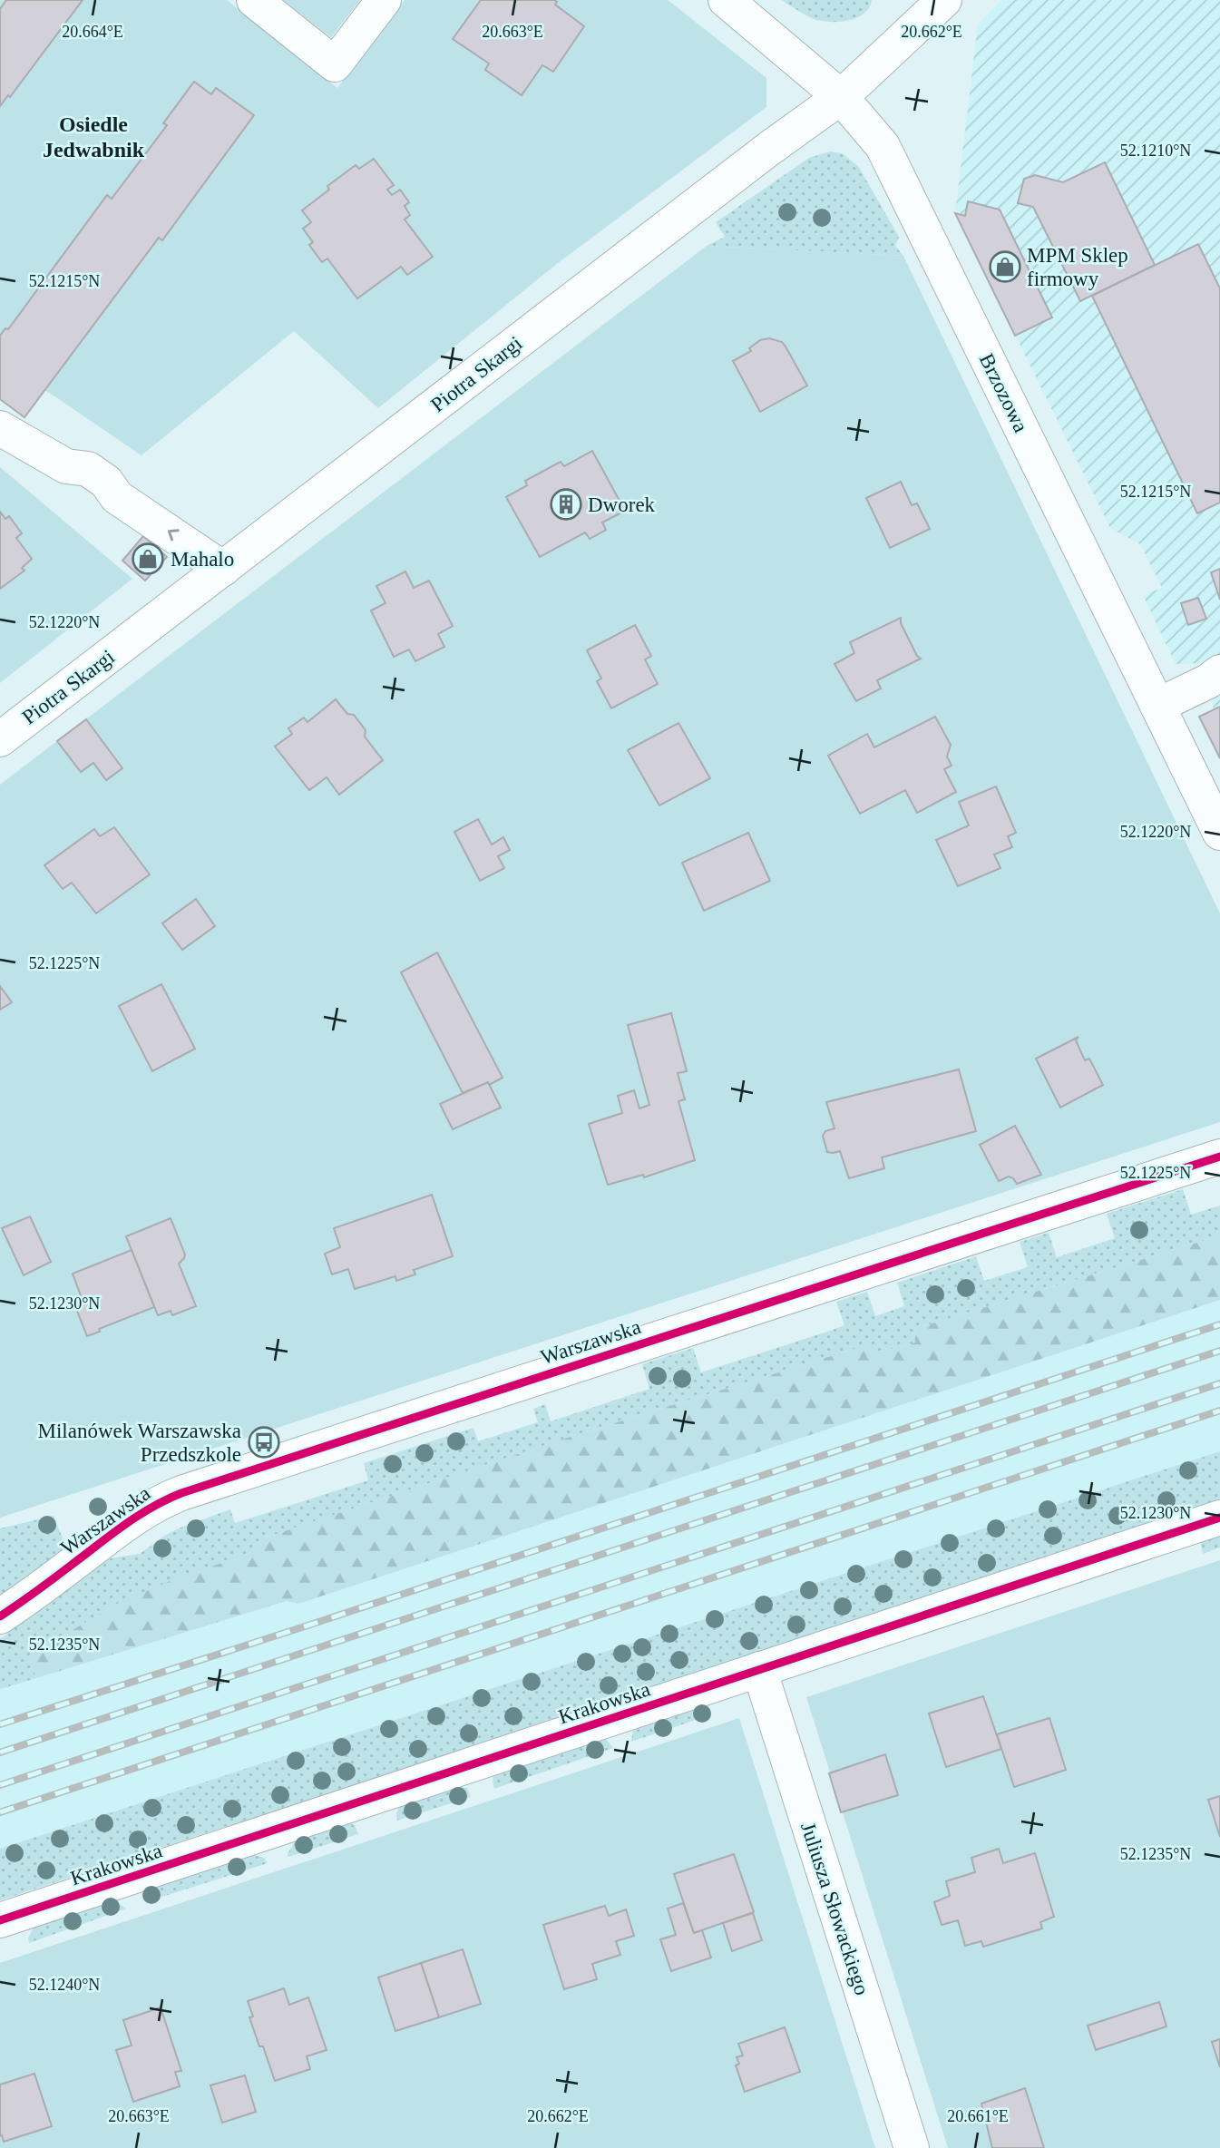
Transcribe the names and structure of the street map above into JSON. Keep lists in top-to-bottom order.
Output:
{
  "streets": {
    "street": [
      "Piotra Skargi",
      "Brzozowa",
      "Warszawska",
      "Krakowska",
      "Juliusza Słowackiego"
    ]
  },
  "crossings": [
    ["Piotra Skargi", "Brzozowa"],
    ["Krakowska", "Juliusza Słowackiego"]
  ],
  "districts": ["Osiedle Jedwabnik"],
  "places": {
    "shop": ["MPM Sklep firmowy", "Mahalo"],
    "building": ["Dworek"],
    "bus stop": ["Milanówek Warszawska Przedszkole"]
  },
  "coordinates": [
    "20.664°E",
    "20.663°E",
    "20.662°E",
    "52.1210°N",
    "52.1215°N",
    "52.1220°N",
    "52.1225°N",
    "52.1230°N",
    "52.1235°N",
    "52.1240°N",
    "20.661°E"
  ]
}
